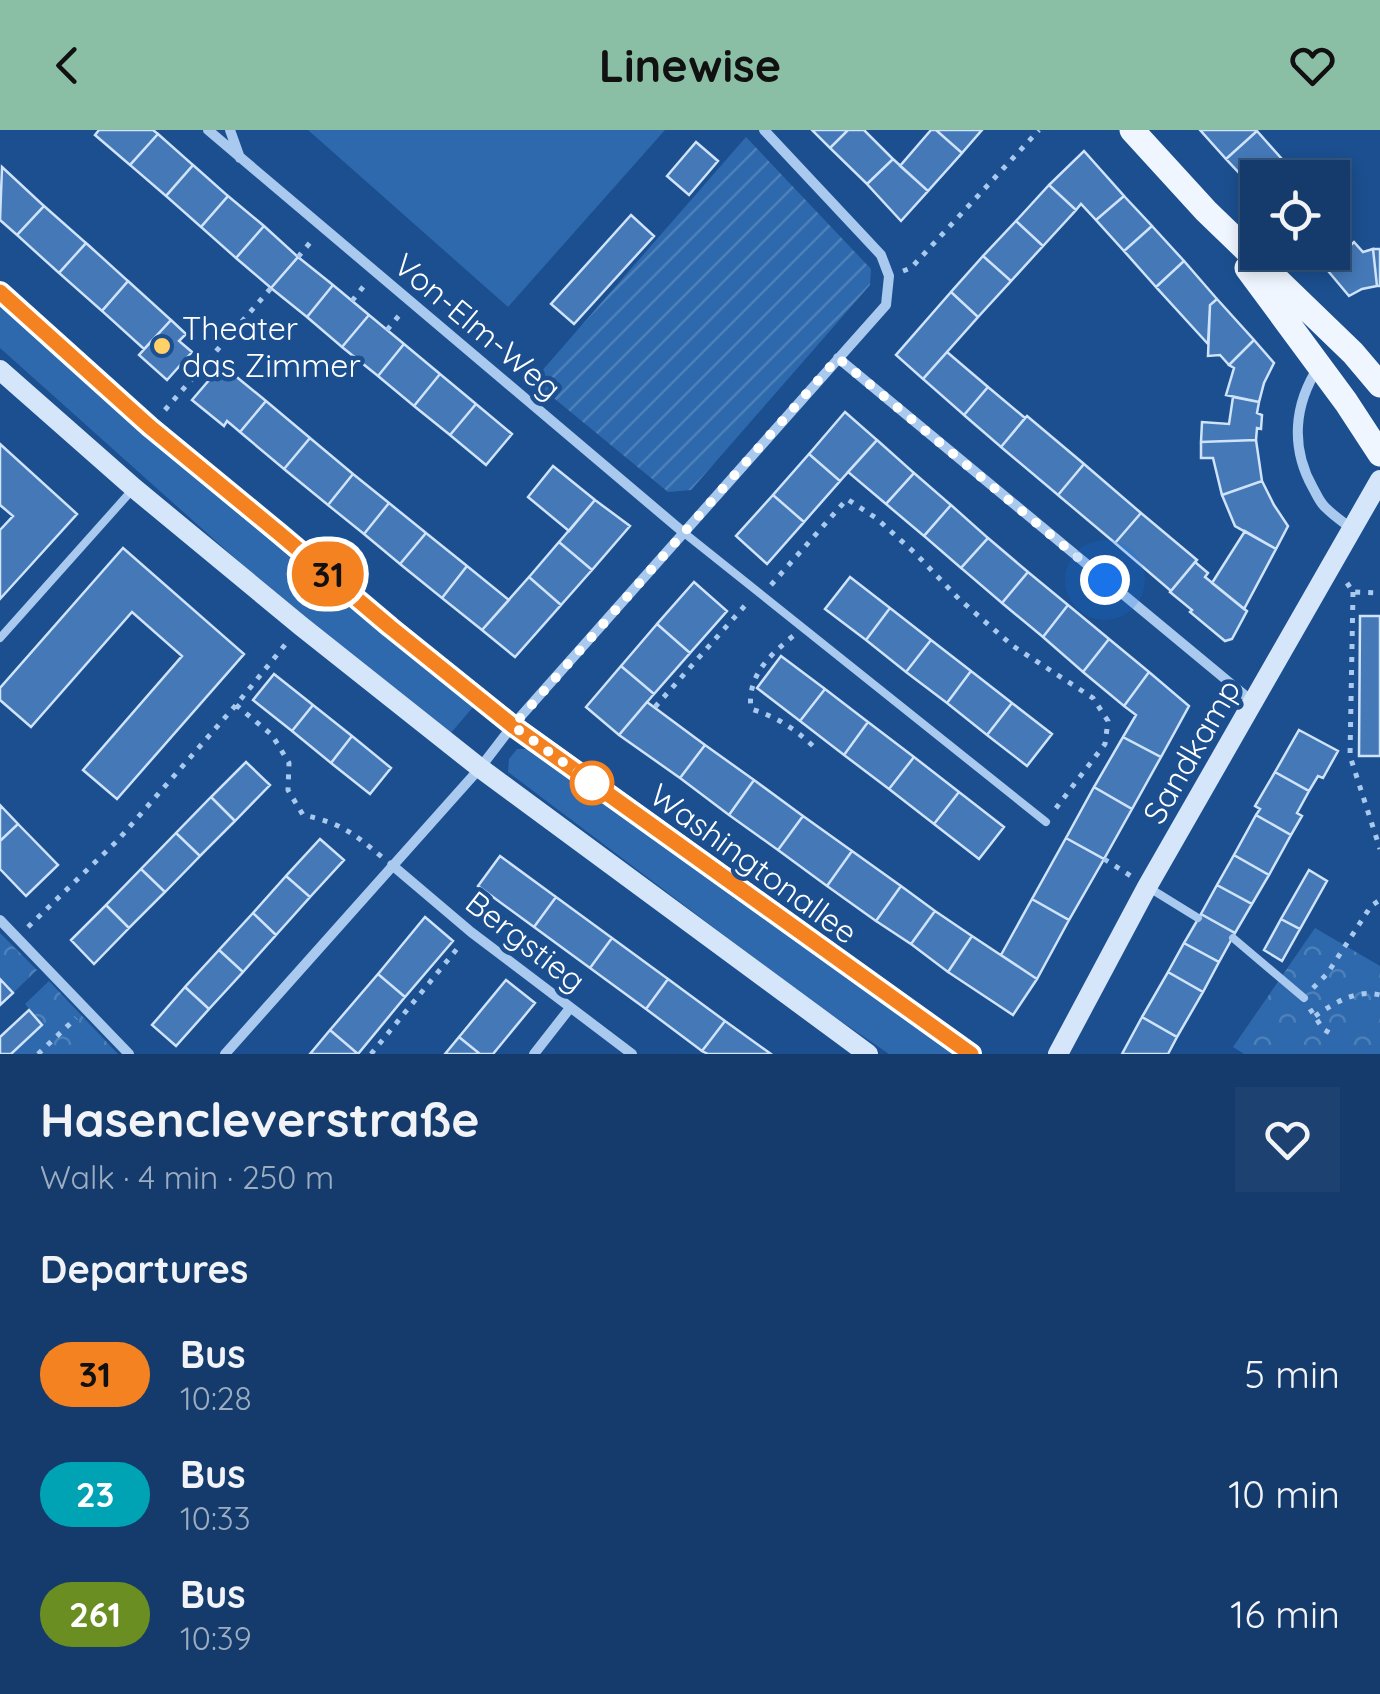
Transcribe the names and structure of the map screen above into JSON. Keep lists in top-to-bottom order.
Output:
{
  "streets": {
    "street": [
      "Von-Elm-Weg",
      "Sandkamp",
      "Washingtonallee",
      "Bergstieg"
    ]
  },
  "places": ["Theater das Zimmer"],
  "lines": ["bus line 31"],
  "page": {
    "header": "Linewise",
    "on_map": "31",
    "heading": [
      ["Hasencleverstraße", "Walk · 4 min · 250 m"],
      "Departures"
    ],
    "list": [
      {
        "mark": "31",
        "name": "Bus",
        "note": "10:28",
        "value": "5 min"
      },
      {
        "mark": "23",
        "name": "Bus",
        "note": "10:33",
        "value": "10 min"
      },
      {
        "mark": "261",
        "name": "Bus",
        "note": "10:39",
        "value": "16 min"
      }
    ]
  }
}
